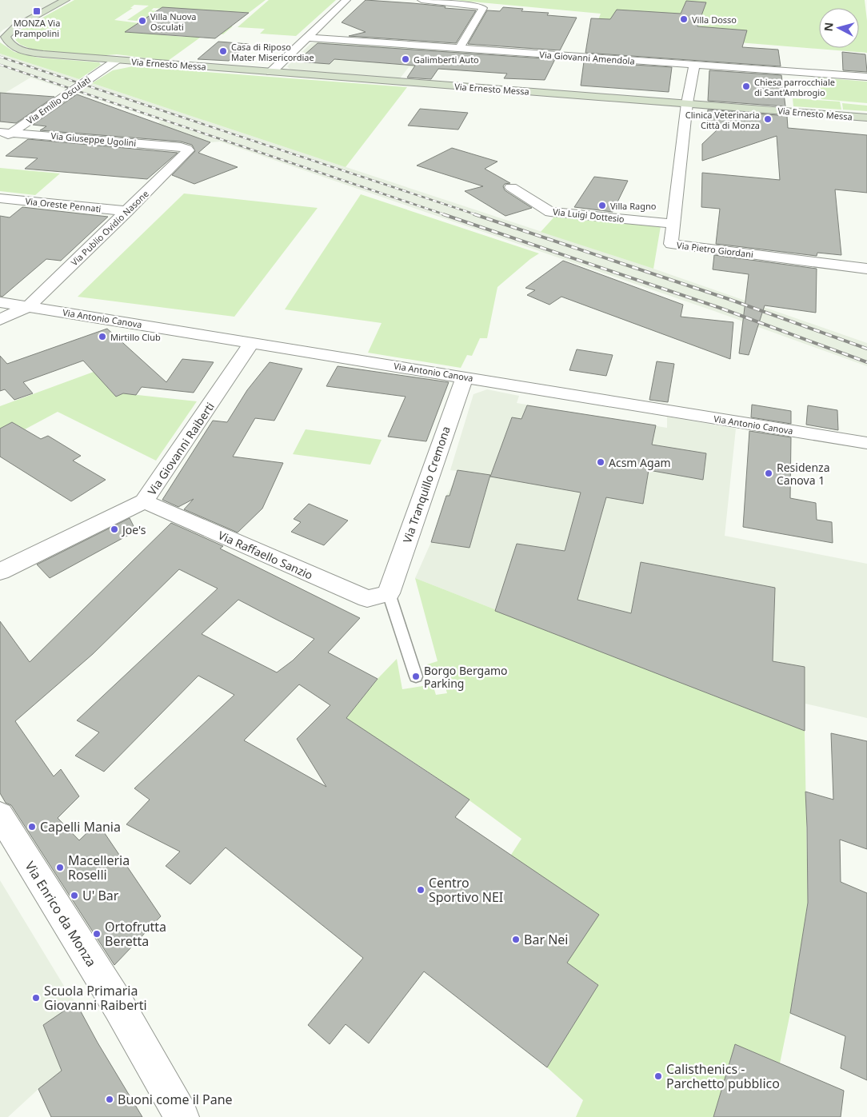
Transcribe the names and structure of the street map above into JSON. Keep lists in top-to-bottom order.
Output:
{
  "streets": {
    "street": [
      "Via Giovanni Amendola",
      "Via Ernesto Messa",
      "Via Emilio Osculati",
      "Via Giuseppe Ugolini",
      "Via Oreste Pennati",
      "Via Luigi Dottesio",
      "Via Publio Ovidio Nasone",
      "Via Pietro Giordani",
      "Via Antonio Canova",
      "Via Giovanni Raiberti",
      "Via Tranquillo Cremona",
      "Via Raffaello Sanzio",
      "Via Enrico da Monza"
    ]
  },
  "crossings": [
    ["Via Giovanni Amendola", "Via Pietro Giordani"],
    ["Via Ernesto Messa", "Via Emilio Osculati"],
    ["Via Ernesto Messa", "Via Pietro Giordani"],
    ["Via Emilio Osculati", "Via Giuseppe Ugolini"],
    ["Via Giuseppe Ugolini", "Via Publio Ovidio Nasone"],
    ["Via Oreste Pennati", "Via Publio Ovidio Nasone"],
    ["Via Luigi Dottesio", "Via Pietro Giordani"],
    ["Via Publio Ovidio Nasone", "Via Antonio Canova"],
    ["Via Antonio Canova", "Via Giovanni Raiberti"],
    ["Via Antonio Canova", "Via Tranquillo Cremona"],
    ["Via Giovanni Raiberti", "Via Raffaello Sanzio"],
    ["Via Tranquillo Cremona", "Via Raffaello Sanzio"]
  ],
  "places": {
    "transit": ["MONZA Via Prampolini"],
    "other": [
      "Villa Dosso",
      "Villa Nuova Osculati",
      "Casa di Riposo Mater Misericordiae",
      "Galimberti Auto",
      "Chiesa parrocchiale di Sant'Ambrogio",
      "Clinica Veterinaria Città di Monza",
      "Villa Ragno",
      "Mirtillo Club",
      "Acsm Agam",
      "Residenza Canova 1",
      "Joe's",
      "Borgo Bergamo Parking",
      "Capelli Mania",
      "Macelleria Roselli",
      "Centro Sportivo NEI",
      "U' Bar",
      "Ortofrutta Beretta",
      "Bar Nei",
      "Scuola Primaria Giovanni Raiberti",
      "Calisthenics - Parchetto pubblico",
      "Buoni come il Pane"
    ]
  },
  "north": "left"
}
